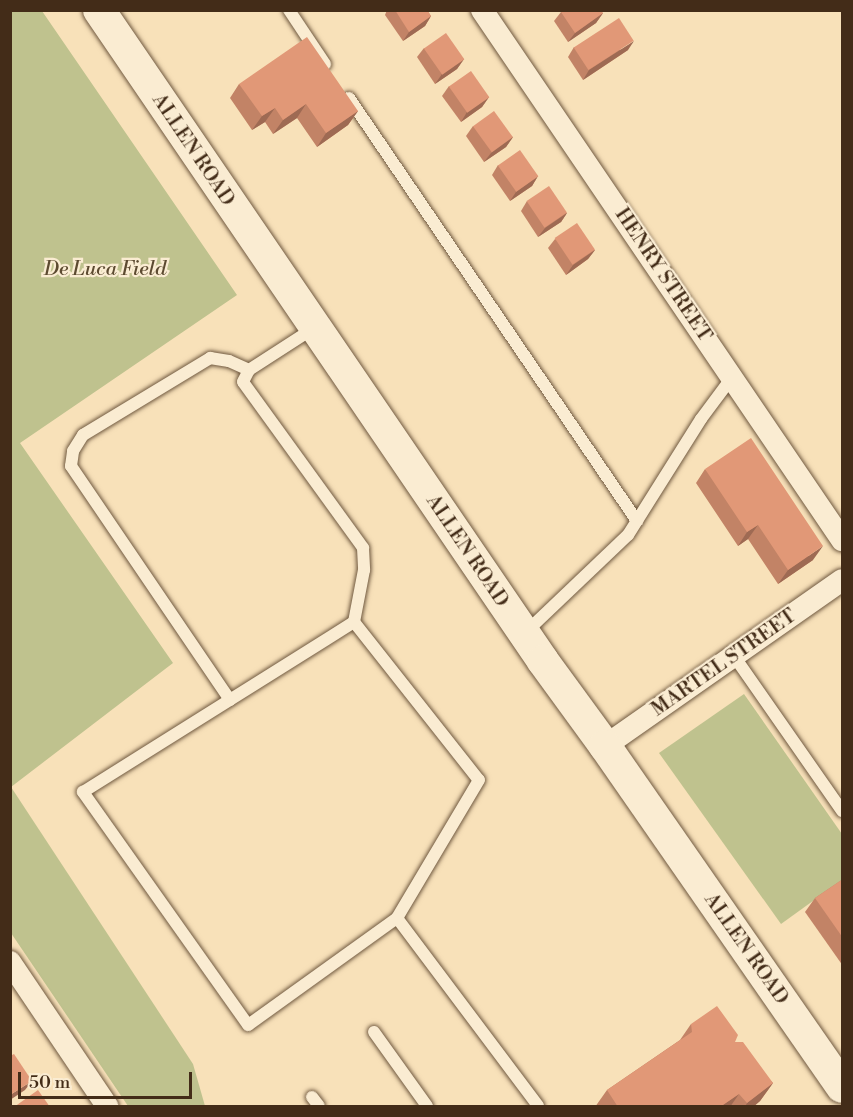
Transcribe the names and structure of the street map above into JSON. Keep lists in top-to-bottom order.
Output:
{
  "streets": {
    "main road": ["ALLEN ROAD"],
    "street": ["HENRY STREET", "MARTEL STREET"]
  },
  "crossings": [
    ["ALLEN ROAD", "MARTEL STREET"]
  ],
  "parks": ["De Luca Field"],
  "scale_bar": "50 m"
}
